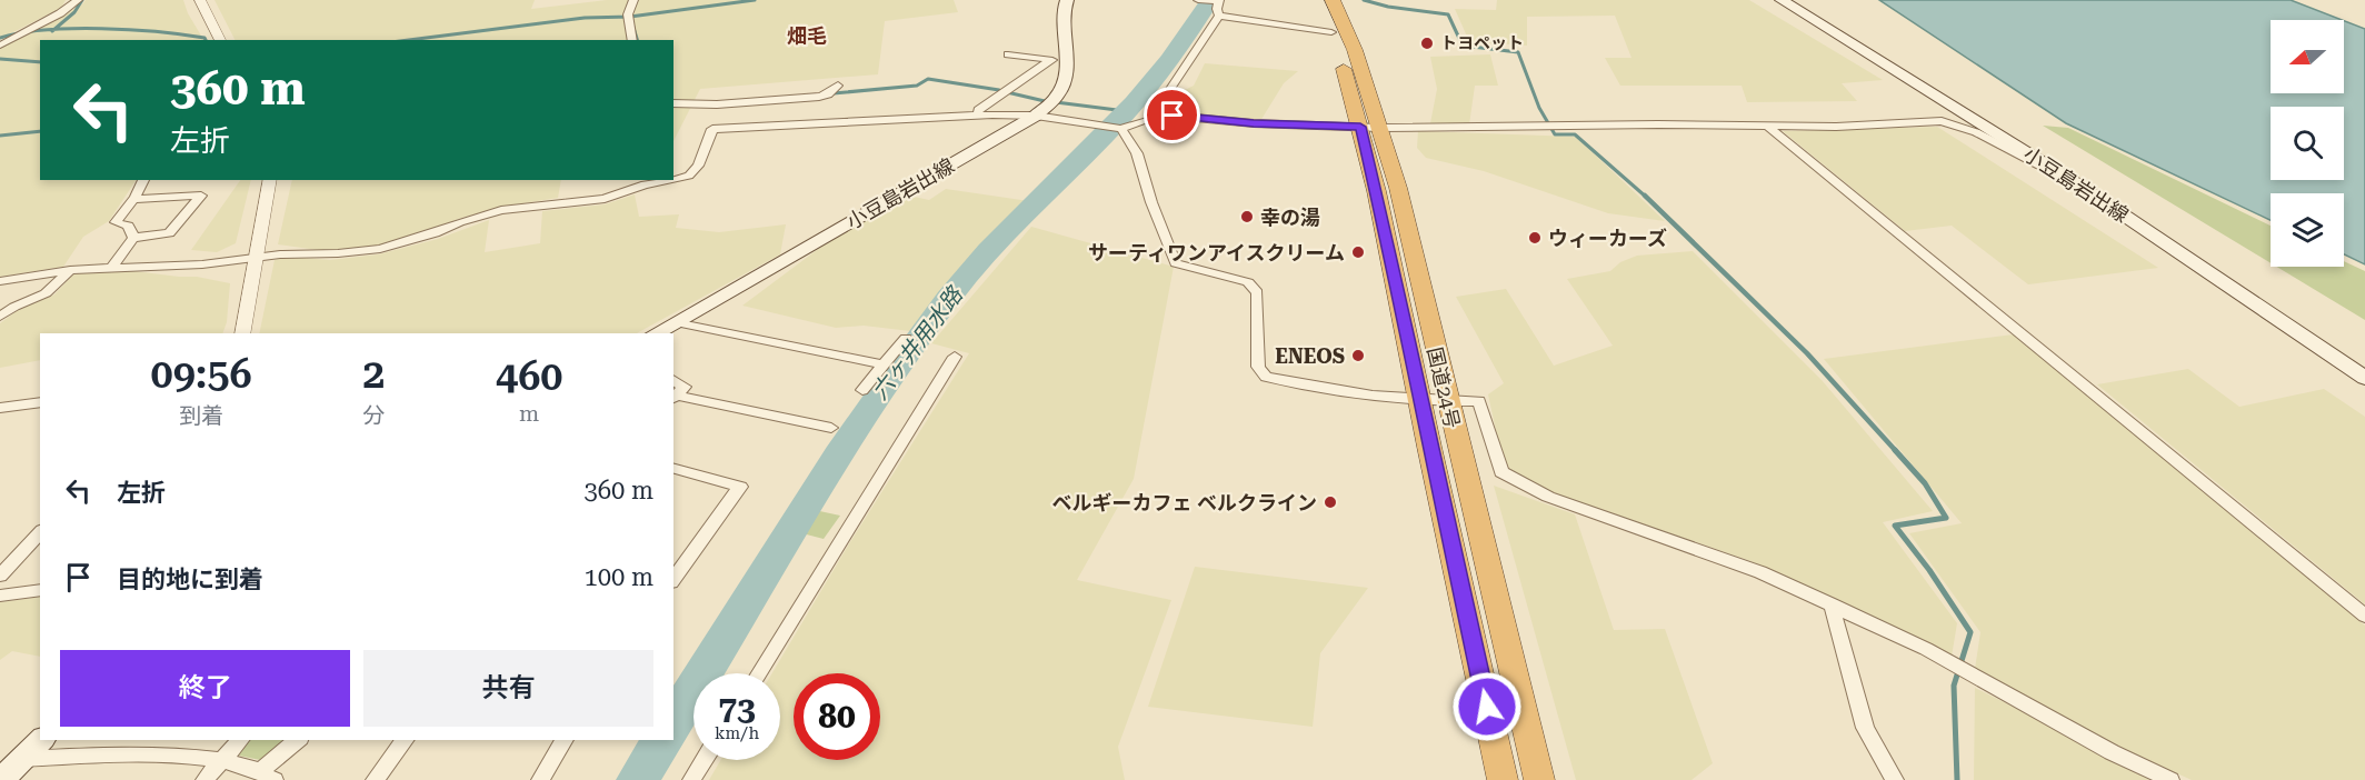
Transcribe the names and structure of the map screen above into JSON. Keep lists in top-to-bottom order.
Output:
{
  "streets": {
    "highway": ["国道24号"],
    "main road": ["小豆島岩出線"]
  },
  "districts": ["畑毛"],
  "water": ["六ヶ井用水路"],
  "places": [
    "トヨペット",
    "幸の湯",
    "ウィーカーズ",
    "サーティワンアイスクリーム",
    "ENEOS",
    "ベルギーカフェ ベルクライン"
  ],
  "north": "left",
  "page": {
    "turn": ["360 m", "左折"],
    "eta": [
      "09:56",
      "到着",
      "2",
      "分",
      "460",
      "m"
    ],
    "list": [
      {
        "name": "左折",
        "value": "360 m"
      },
      {
        "name": "目的地に到着",
        "value": "100 m"
      }
    ],
    "buttons": ["終了", "共有"],
    "speed": "73 km/h",
    "limit": "80"
  }
}
